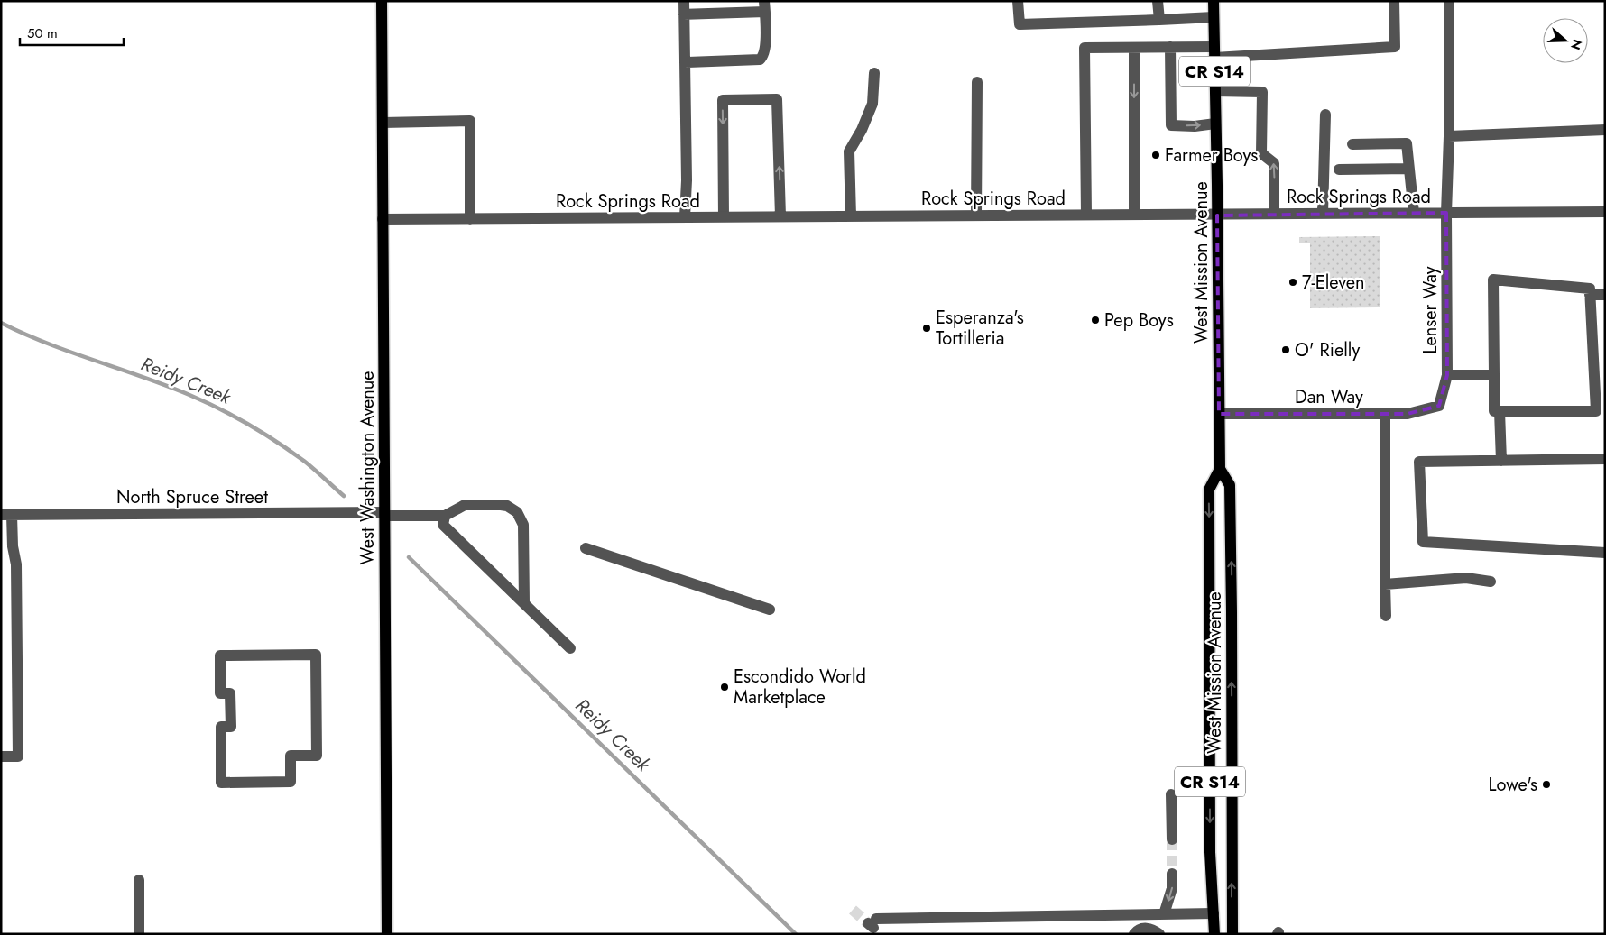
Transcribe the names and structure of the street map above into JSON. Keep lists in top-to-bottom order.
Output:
{
  "streets": {
    "main road": ["CR S14", "West Mission Avenue", "West Washington Avenue"],
    "street": [
      "Rock Springs Road",
      "Lenser Way",
      "Dan Way",
      "North Spruce Street"
    ]
  },
  "crossings": [
    ["Rock Springs Road", "West Mission Avenue"],
    ["Rock Springs Road", "Lenser Way"],
    ["Rock Springs Road", "West Washington Avenue"],
    ["West Mission Avenue", "Dan Way"],
    ["Lenser Way", "Dan Way"],
    ["West Washington Avenue", "North Spruce Street"]
  ],
  "water": ["Reidy Creek"],
  "places": [
    "Farmer Boys",
    "7-Eleven",
    "Pep Boys",
    "Esperanza's Tortilleria",
    "O' Rielly",
    "Escondido World Marketplace",
    "Lowe's"
  ],
  "scale_bar": "50 m",
  "north": "right"
}
